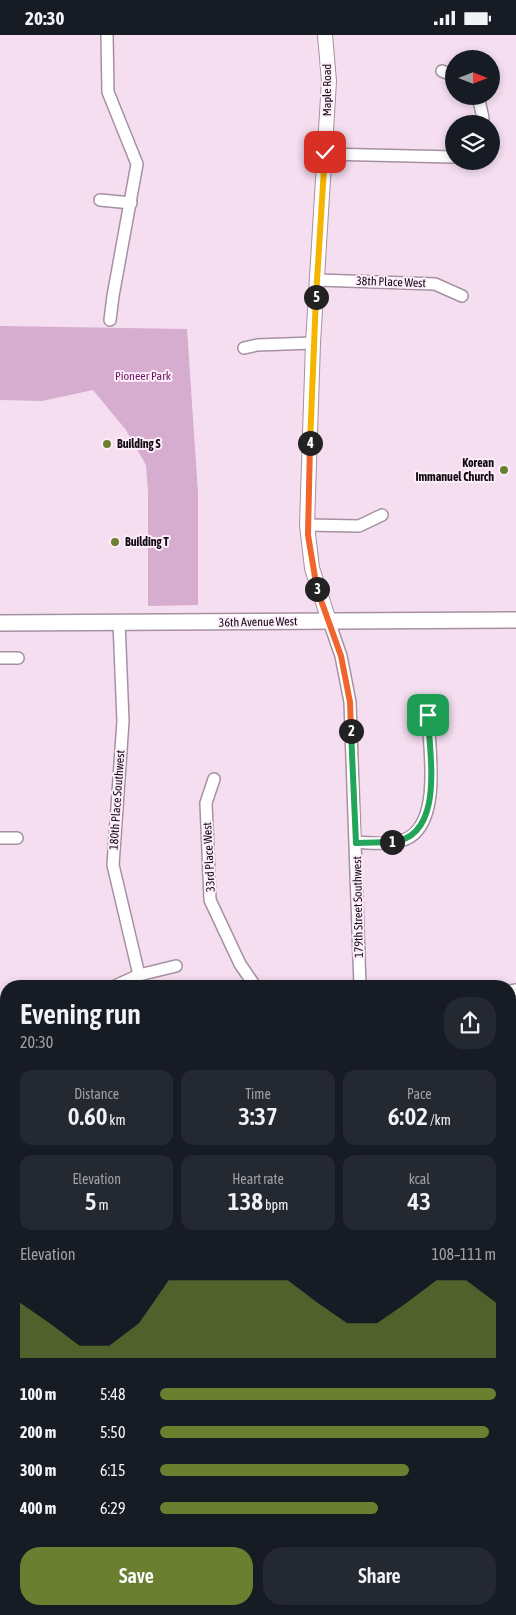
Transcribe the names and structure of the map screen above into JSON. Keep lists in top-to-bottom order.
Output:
{
  "streets": {
    "main road": ["36th Avenue West"],
    "street": [
      "Maple Road",
      "38th Place West",
      "180th Place Southwest",
      "33rd Place West",
      "179th Street Southwest"
    ]
  },
  "crossings": [
    ["Maple Road", "38th Place West"],
    ["Maple Road", "36th Avenue West"],
    ["Maple Road", "179th Street Southwest"],
    ["36th Avenue West", "180th Place Southwest"],
    ["36th Avenue West", "179th Street Southwest"]
  ],
  "parks": ["Pioneer Park"],
  "places": ["Building S", "Korean Immanuel Church", "Building T"],
  "north": "right",
  "page": {
    "status": "20:30",
    "pins": [
      "5",
      "4",
      "3",
      "2",
      "1"
    ],
    "heading": ["Evening run", "20:30"],
    "stats": [
      ["Distance", "0.60 km"],
      ["Time", "3:37"],
      ["Pace", "6:02 /km"],
      ["Elevation", "5 m"],
      ["Heart rate", "138 bpm"],
      ["kcal", "43"]
    ],
    "chart": ["Elevation", "108–111 m"],
    "list": [
      {
        "name": "100 m",
        "note": "5:48"
      },
      {
        "name": "200 m",
        "note": "5:50"
      },
      {
        "name": "300 m",
        "note": "6:15"
      },
      {
        "name": "400 m",
        "note": "6:29"
      }
    ],
    "buttons": ["Save", "Share"]
  }
}
